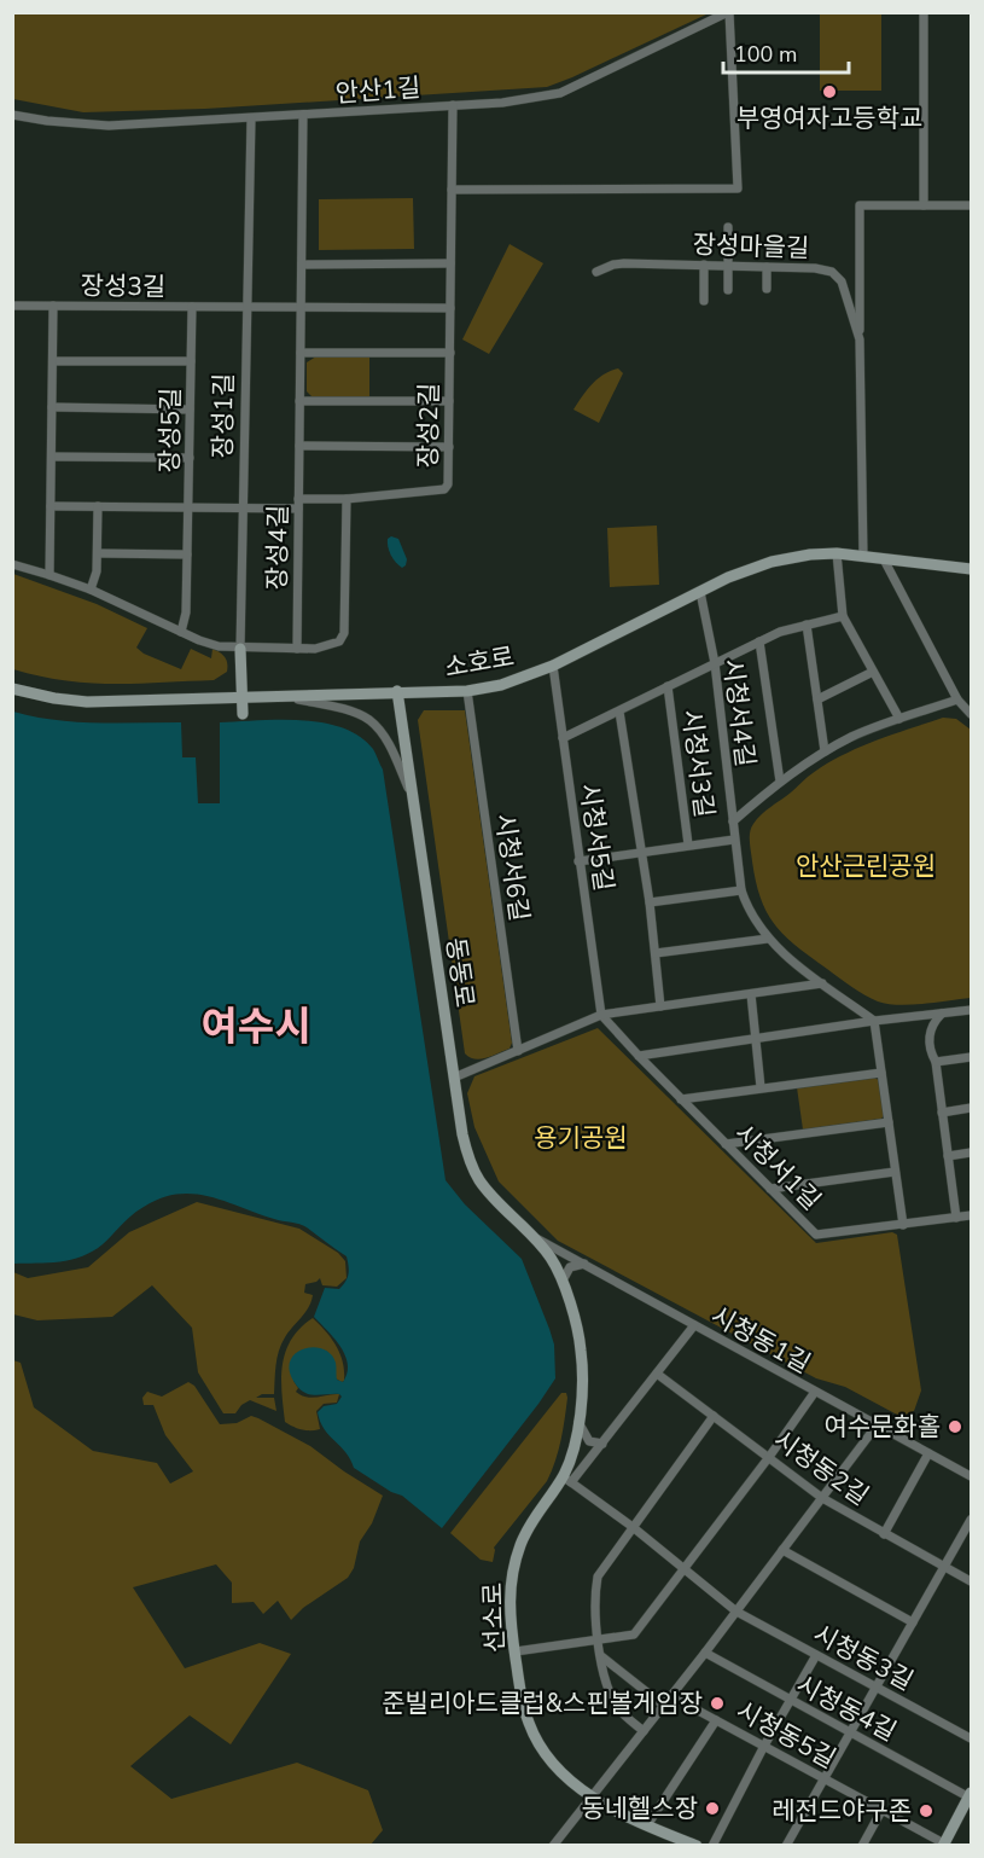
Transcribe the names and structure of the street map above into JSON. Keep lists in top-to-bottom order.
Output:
{
  "streets": {
    "street": [
      "안산1길",
      "장성마을길",
      "장성3길",
      "장성1길",
      "장성2길",
      "장성5길",
      "장성4길",
      "소호로",
      "시청서4길",
      "시청서3길",
      "시청서5길",
      "시청서6길",
      "동동로",
      "시청서1길",
      "시청동1길",
      "시청동2길",
      "선소로",
      "시청동3길",
      "시청동4길",
      "시청동5길"
    ]
  },
  "crossings": [
    ["안산1길", "장성1길"],
    ["안산1길", "장성2길"],
    ["안산1길", "장성4길"],
    ["장성마을길", "소호로"],
    ["장성3길", "장성1길"],
    ["장성3길", "장성2길"],
    ["장성3길", "장성5길"],
    ["장성3길", "장성4길"],
    ["장성1길", "소호로"],
    ["소호로", "시청서4길"],
    ["소호로", "시청서5길"],
    ["소호로", "시청서6길"],
    ["소호로", "동동로"],
    ["시청서4길", "시청서3길"],
    ["시청서3길", "시청서5길"],
    ["시청서5길", "시청서1길"],
    ["동동로", "시청동1길"],
    ["동동로", "선소로"],
    ["시청동1길", "선소로"],
    ["선소로", "시청동3길"]
  ],
  "districts": ["여수시"],
  "parks": ["안산근린공원", "용기공원"],
  "places": [
    "부영여자고등학교",
    "여수문화홀",
    "준빌리아드클럽&스핀볼게임장",
    "동네헬스장",
    "레전드야구존"
  ],
  "scale_bar": "100 m"
}
